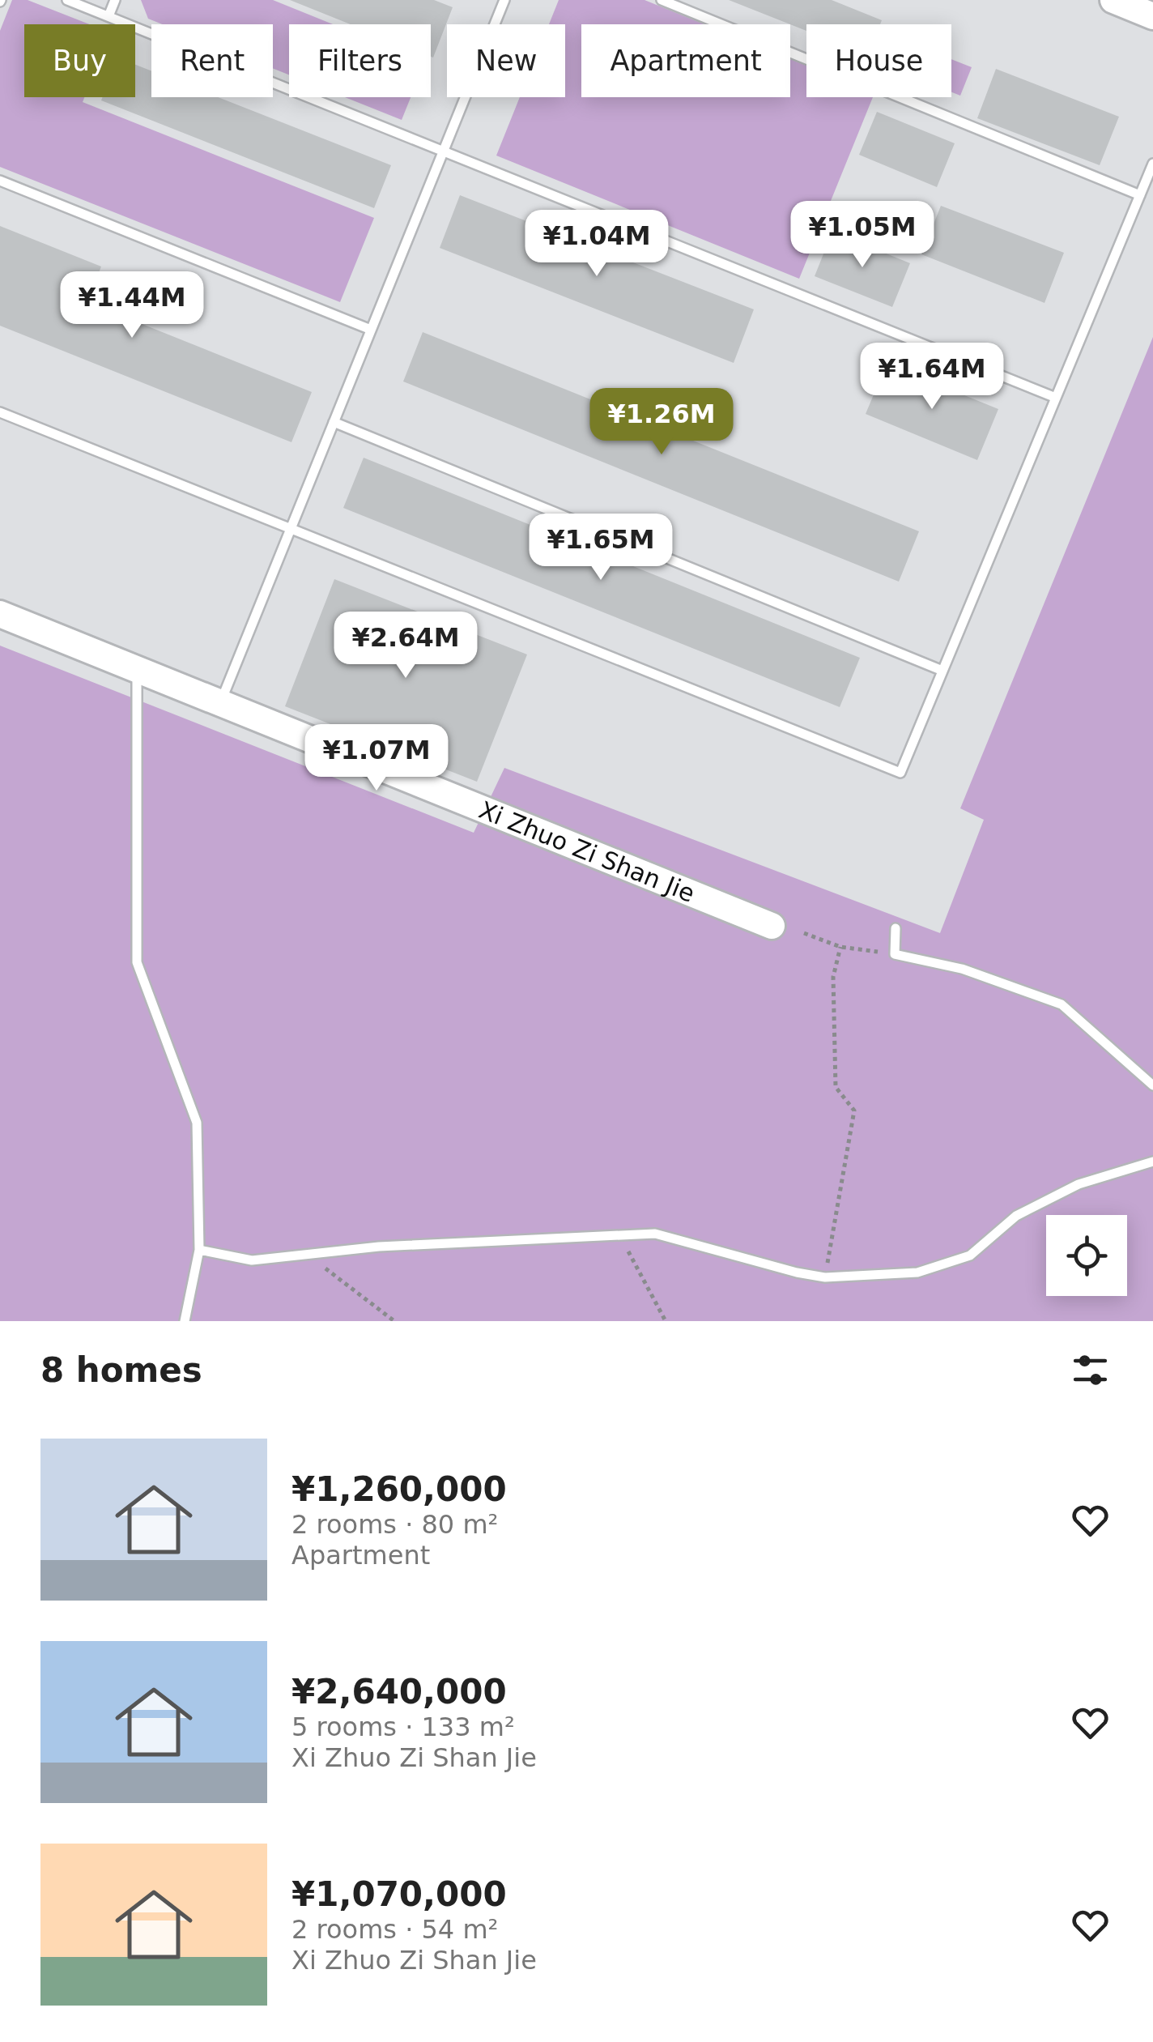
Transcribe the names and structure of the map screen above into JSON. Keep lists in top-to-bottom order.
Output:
{
  "streets": {
    "street": ["Xi Zhuo Zi Shan Jie"]
  },
  "page": {
    "chip": [
      "Buy",
      "Rent",
      "Filters",
      "New",
      "Apartment",
      "House"
    ],
    "price": [
      "¥1.05M",
      "¥1.04M",
      "¥1.44M",
      "¥1.64M",
      "¥1.26M",
      "¥1.65M",
      "¥2.64M",
      "¥1.07M"
    ],
    "heading": "8 homes",
    "list": [
      {
        "name": "¥1,260,000",
        "note": "2 rooms · 80 m² · Apartment"
      },
      {
        "name": "¥2,640,000",
        "note": "5 rooms · 133 m² · Xi Zhuo Zi Shan Jie"
      },
      {
        "name": "¥1,070,000",
        "note": "2 rooms · 54 m² · Xi Zhuo Zi Shan Jie"
      }
    ]
  }
}
